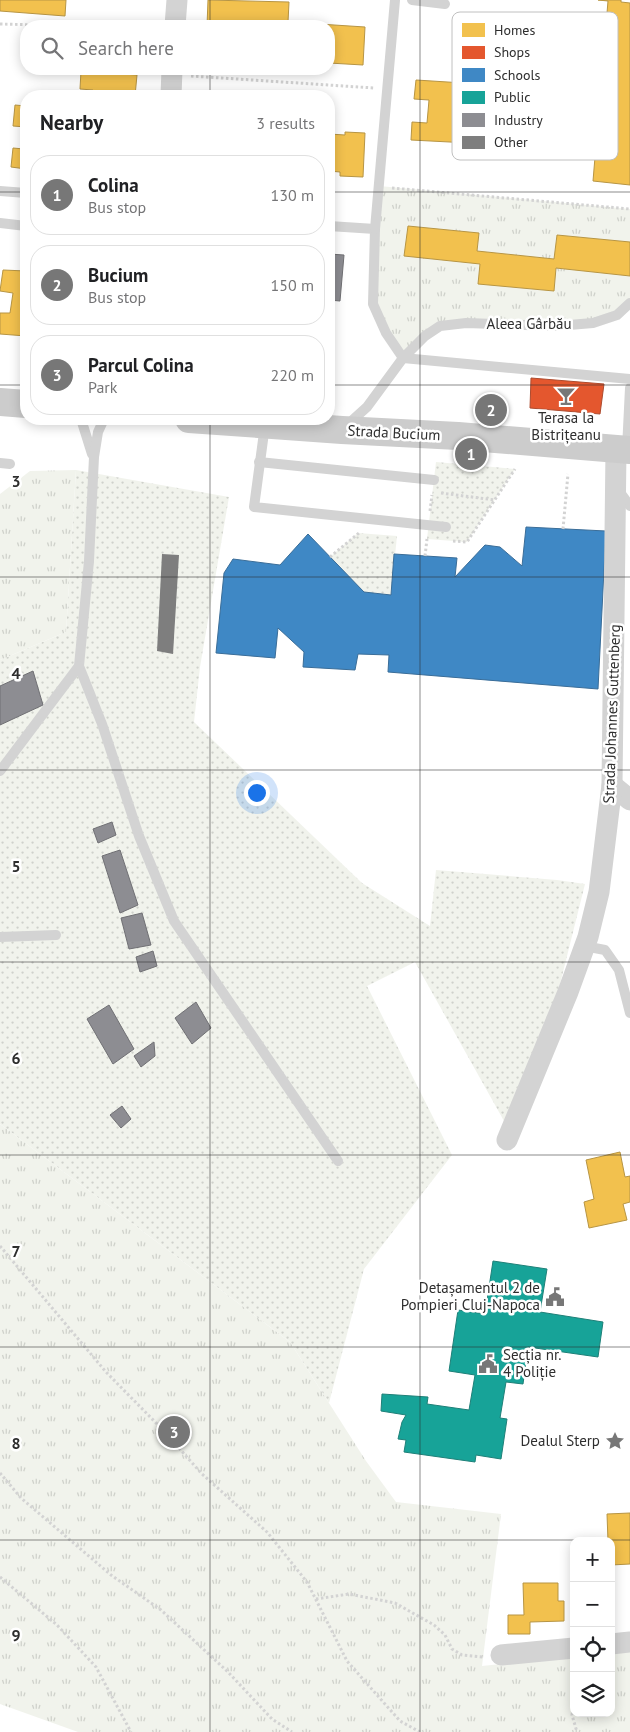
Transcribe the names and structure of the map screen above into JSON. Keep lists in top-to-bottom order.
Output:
{
  "streets": {
    "main road": ["Strada Bucium"],
    "street": ["Strada Johannes Guttenberg"],
    "lane": ["Aleea Gârbău"]
  },
  "crossings": [
    ["Strada Bucium", "Strada Johannes Guttenberg"]
  ],
  "places": {
    "bar": ["Terasa la Bistrițeanu"],
    "public building": ["Detașamentul 2 de Pompieri Cluj-Napoca", "Secția nr. 4 Poliție"],
    "place": ["Dealul Sterp"]
  },
  "legend": [
    "Homes",
    "Shops",
    "Schools",
    "Public",
    "Industry",
    "Other"
  ],
  "page": {
    "search": "Search here",
    "heading": ["Nearby", "3 results"],
    "list": [
      {
        "mark": "1",
        "name": "Colina",
        "note": "Bus stop",
        "value": "130 m"
      },
      {
        "mark": "2",
        "name": "Bucium",
        "note": "Bus stop",
        "value": "150 m"
      },
      {
        "mark": "3",
        "name": "Parcul Colina",
        "note": "Park",
        "value": "220 m"
      }
    ],
    "pins": ["2", "1", "3"],
    "map_buttons": ["+", "−"]
  },
  "grid": {
    "rows": [
      "3",
      "4",
      "5",
      "6",
      "7",
      "8",
      "9"
    ]
  }
}
